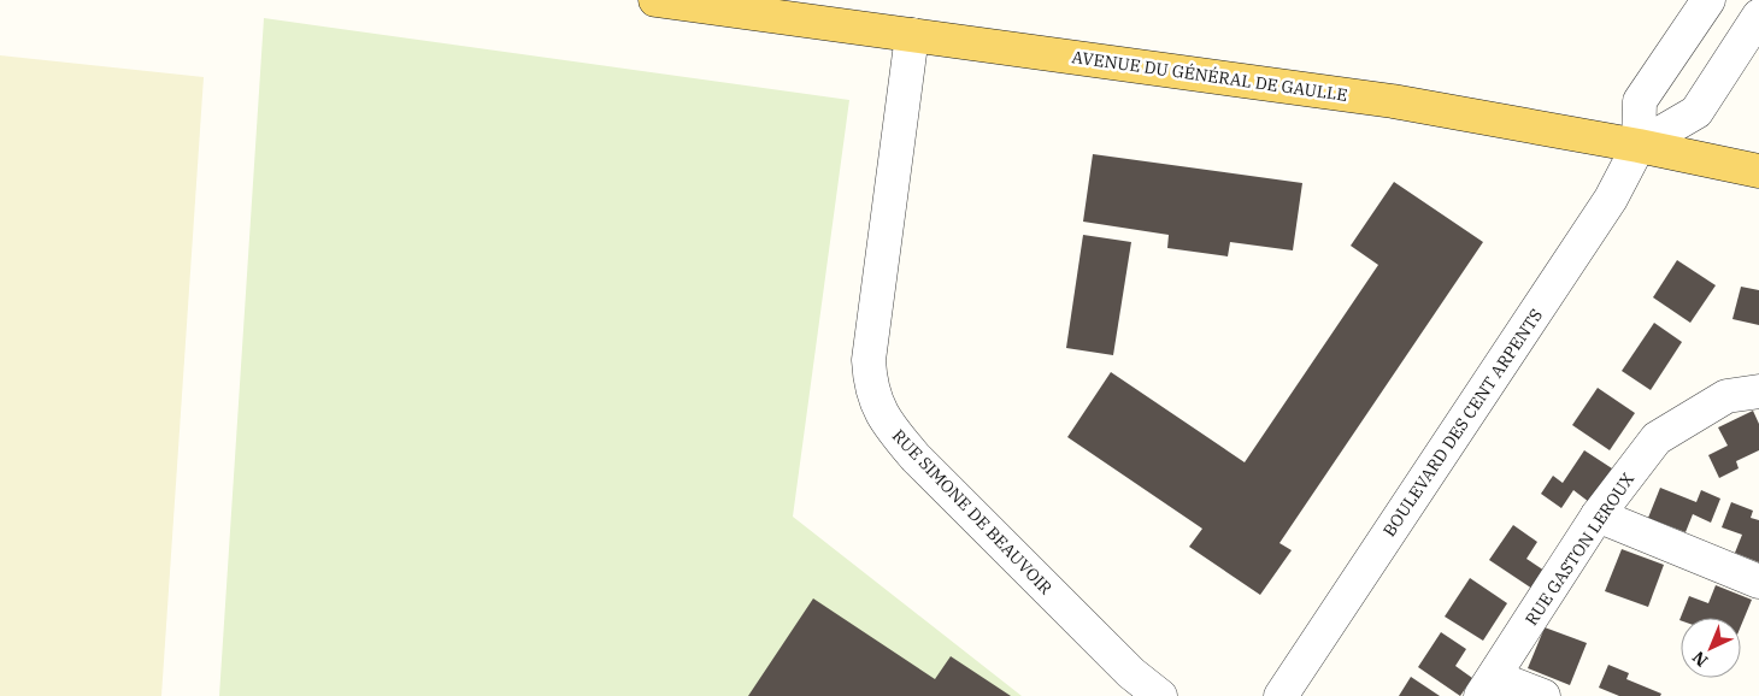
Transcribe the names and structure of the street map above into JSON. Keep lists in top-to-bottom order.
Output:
{
  "streets": {
    "main road": ["AVENUE DU GÉNÉRAL DE GAULLE"],
    "street": ["BOULEVARD DES CENT ARPENTS", "RUE SIMONE DE BEAUVOIR", "RUE GASTON LEROUX"]
  },
  "crossings": [
    ["AVENUE DU GÉNÉRAL DE GAULLE", "BOULEVARD DES CENT ARPENTS"],
    ["AVENUE DU GÉNÉRAL DE GAULLE", "RUE SIMONE DE BEAUVOIR"]
  ],
  "north": "bottom left"
}
